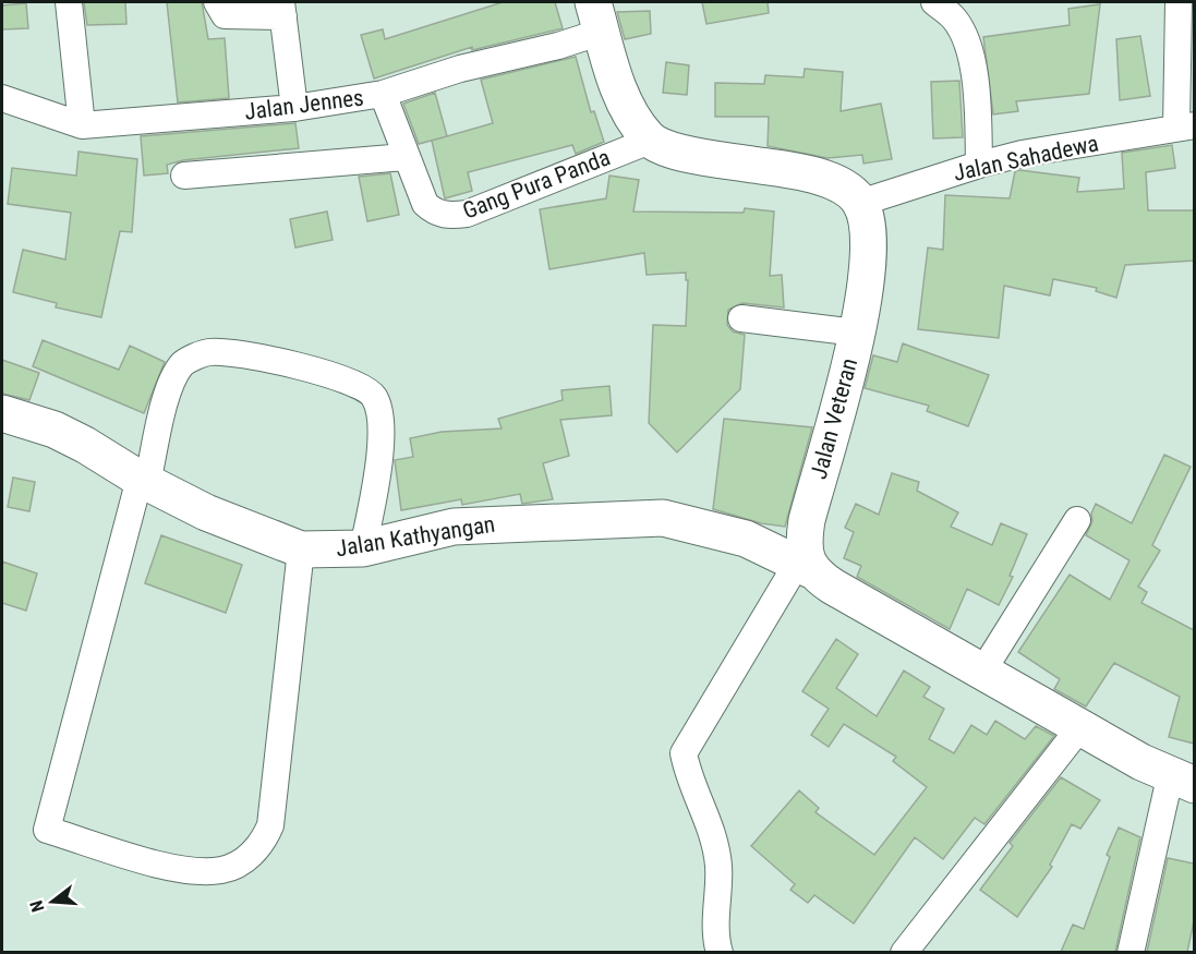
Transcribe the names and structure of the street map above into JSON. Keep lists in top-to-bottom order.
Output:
{
  "streets": {
    "street": [
      "Jalan Jennes",
      "Jalan Sahadewa",
      "Gang Pura Panda",
      "Jalan Veteran",
      "Jalan Kathyangan"
    ]
  },
  "crossings": [
    ["Jalan Jennes", "Gang Pura Panda"],
    ["Jalan Sahadewa", "Jalan Veteran"],
    ["Jalan Veteran", "Jalan Kathyangan"]
  ],
  "north": "left"
}
